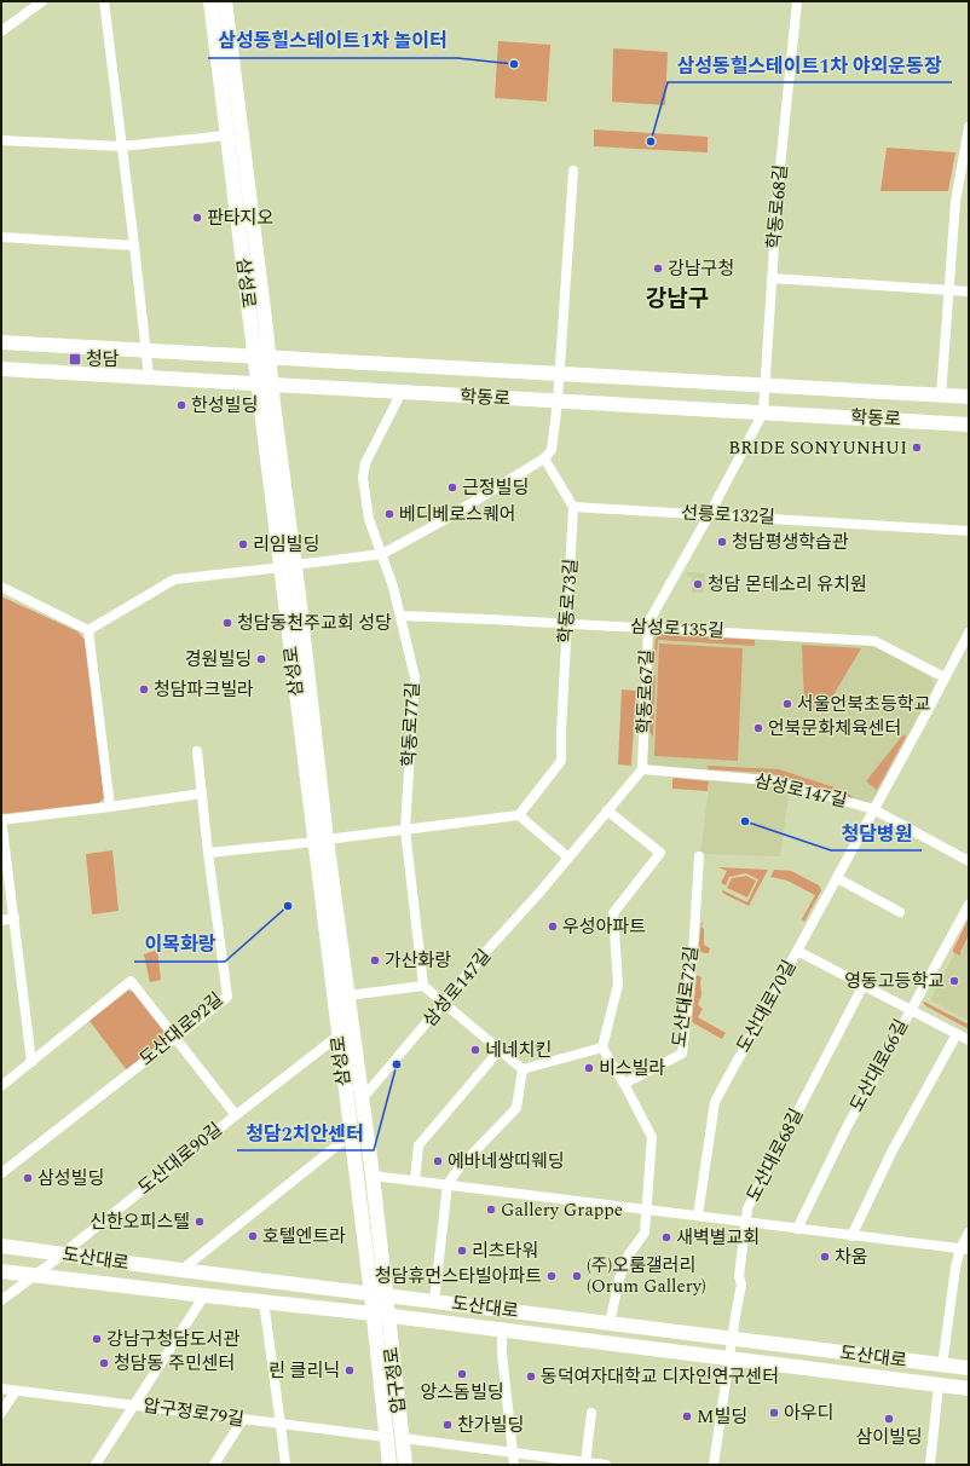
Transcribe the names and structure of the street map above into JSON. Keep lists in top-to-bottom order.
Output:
{
  "streets": {
    "main road": [
      "삼성로",
      "학동로",
      "도산대로",
      "압구정로"
    ],
    "street": [
      "학동로68길",
      "선릉로132길",
      "학동로73길",
      "삼성로135길",
      "학동로67길",
      "학동로77길",
      "삼성로147길",
      "도산대로72길",
      "도산대로70길",
      "도산대로92길",
      "도산대로66길",
      "도산대로68길",
      "도산대로90길",
      "압구정로79길"
    ]
  },
  "crossings": [
    ["학동로68길", "학동로"],
    ["학동로68길", "학동로67길"],
    ["삼성로", "학동로"],
    ["삼성로", "삼성로147길"],
    ["삼성로", "도산대로"],
    ["삼성로", "압구정로"],
    ["학동로", "학동로67길"],
    ["학동로", "학동로77길"],
    ["선릉로132길", "학동로73길"],
    ["선릉로132길", "학동로67길"],
    ["학동로73길", "삼성로135길"],
    ["삼성로135길", "학동로67길"],
    ["삼성로135길", "학동로77길"],
    ["삼성로135길", "도산대로70길"],
    ["학동로67길", "삼성로147길"],
    ["삼성로147길", "도산대로70길"],
    ["도산대로92길", "도산대로90길"],
    ["도산대로68길", "도산대로"],
    ["도산대로90길", "도산대로"],
    ["도산대로", "압구정로"],
    ["압구정로", "압구정로79길"]
  ],
  "districts": ["강남구"],
  "places": {
    "other": [
      "삼성동힐스테이트1차 놀이터",
      "삼성동힐스테이트1차 야외운동장",
      "판타지오",
      "강남구청",
      "한성빌딩",
      "BRIDE SONYUNHUI",
      "근정빌딩",
      "베디베로스퀘어",
      "청담평생학습관",
      "리임빌딩",
      "청담 몬테소리 유치원",
      "청담동천주교회 성당",
      "경원빌딩",
      "청담파크빌라",
      "서울언북초등학교",
      "언북문화체육센터",
      "청담병원",
      "이목화랑",
      "우성아파트",
      "가산화랑",
      "영동고등학교",
      "네네치킨",
      "청담2치안센터",
      "비스빌라",
      "에바네쌍띠웨딩",
      "삼성빌딩",
      "Gallery Grappe",
      "신한오피스텔",
      "호텔엔트라",
      "새벽별교회",
      "리츠타워",
      "차움",
      "청담휴먼스타빌아파트",
      "(주)오룸갤러리 (Orum Gallery)",
      "강남구청담도서관",
      "청담동 주민센터",
      "린 클리닉",
      "앙스돔빌딩",
      "동덕여자대학교 디자인연구센터",
      "아우디",
      "M빌딩",
      "삼이빌딩",
      "찬가빌딩"
    ],
    "transit": ["청담"]
  }
}
